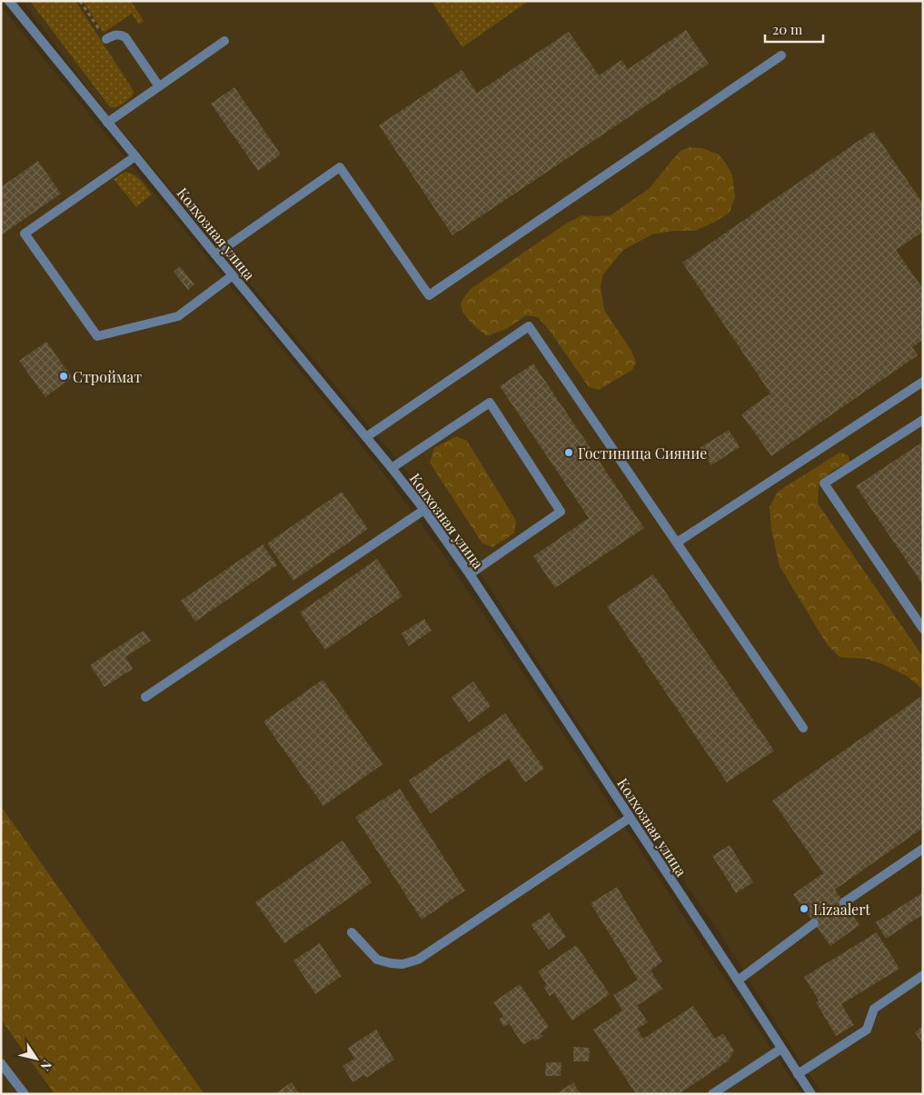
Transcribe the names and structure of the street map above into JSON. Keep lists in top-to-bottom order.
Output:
{
  "streets": {
    "street": ["Колхозная улица"]
  },
  "places": ["Строймат", "Гостиница Сияние", "Lizaalert"],
  "scale_bar": "20 m",
  "north": "bottom right"
}
